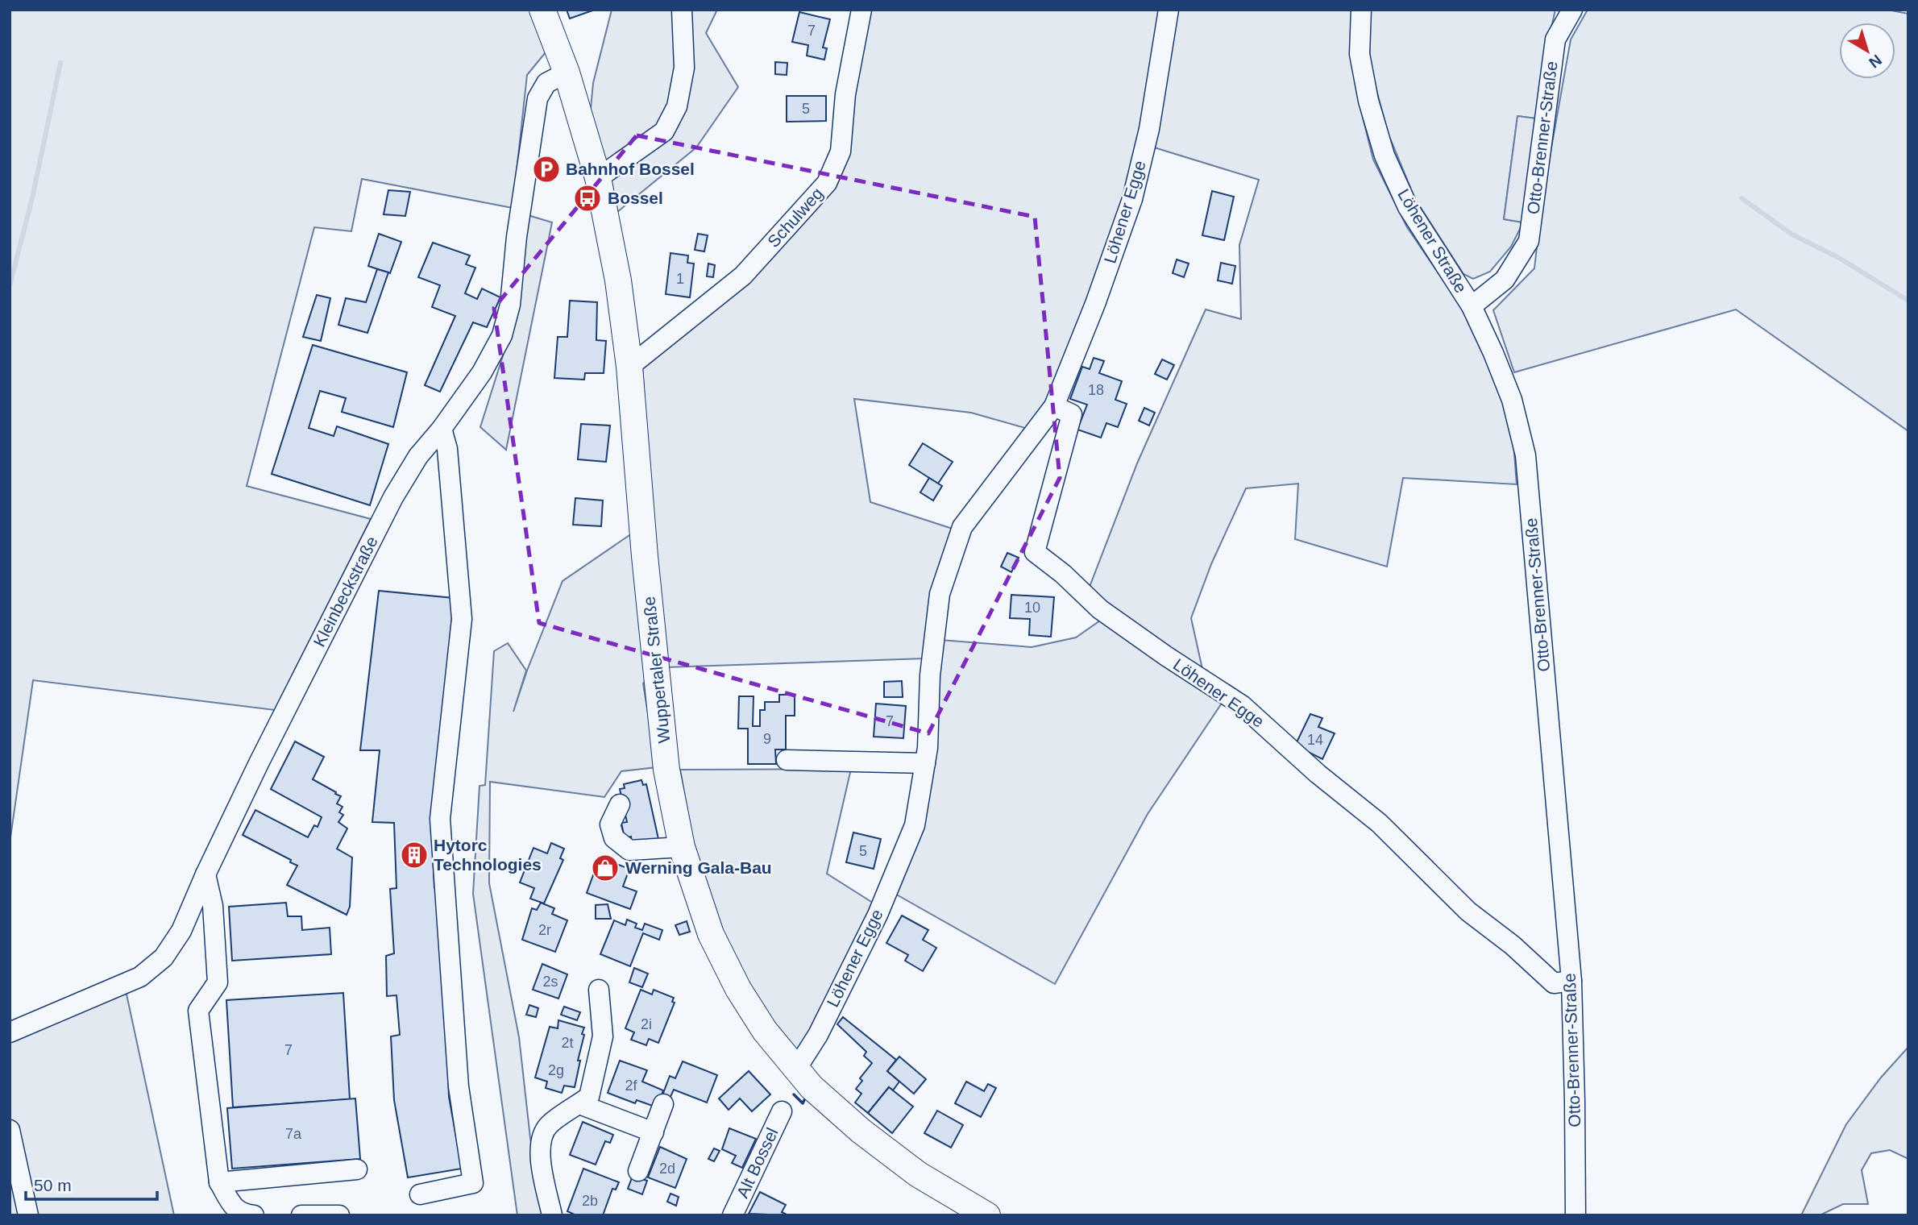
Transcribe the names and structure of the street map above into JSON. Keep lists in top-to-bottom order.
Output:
{
  "streets": {
    "main road": ["Wuppertaler Straße"],
    "street": [
      "Otto-Brenner-Straße",
      "Löhener Egge",
      "Schulweg",
      "Löhener Straße",
      "Kleinbeckstraße",
      "Alt Bossel"
    ]
  },
  "crossings": [
    ["Otto-Brenner-Straße", "Löhener Egge"],
    ["Otto-Brenner-Straße", "Löhener Straße"],
    ["Löhener Egge", "Wuppertaler Straße"],
    ["Schulweg", "Wuppertaler Straße"],
    ["Kleinbeckstraße", "Wuppertaler Straße"]
  ],
  "places": {
    "parking": ["Bahnhof Bossel"],
    "bus stop": ["Bossel"],
    "building": ["Hytorc Technologies"],
    "shop": ["Werning Gala-Bau"]
  },
  "house_numbers": [
    "7",
    "5",
    "1",
    "18",
    "10",
    "7",
    "9",
    "14",
    "5",
    "2r",
    "2s",
    "2i",
    "2t",
    "7",
    "2g",
    "2f",
    "7a",
    "2d",
    "2b"
  ],
  "scale_bar": "50 m",
  "north": "bottom right"
}
